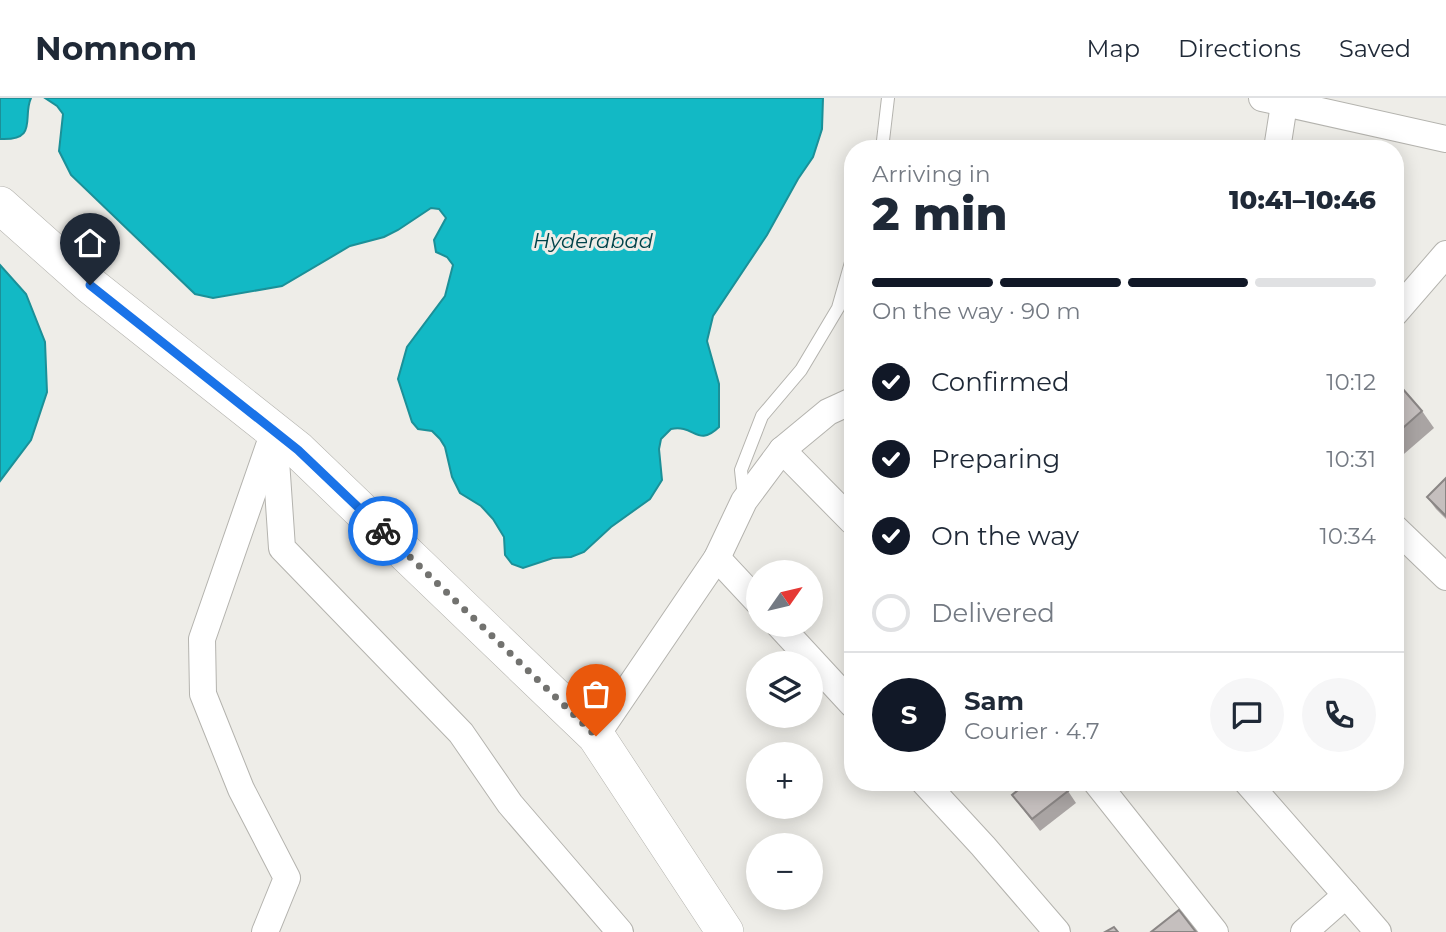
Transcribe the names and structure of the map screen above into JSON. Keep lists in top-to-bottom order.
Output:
{
  "water": ["Hyderabad"],
  "north": "top right",
  "page": {
    "header": "Nomnom",
    "nav": ["Map", "Directions", "Saved"],
    "heading": ["2 min", "Arriving in", "10:41–10:46"],
    "panel": ["Sam", "Courier · 4.7"],
    "bar": "On the way · 90 m",
    "list": [
      ["Confirmed", "10:12"],
      ["Preparing", "10:31"],
      ["On the way", "10:34"],
      "Delivered"
    ],
    "map_buttons": ["+", "−"],
    "round": "S"
  }
}
